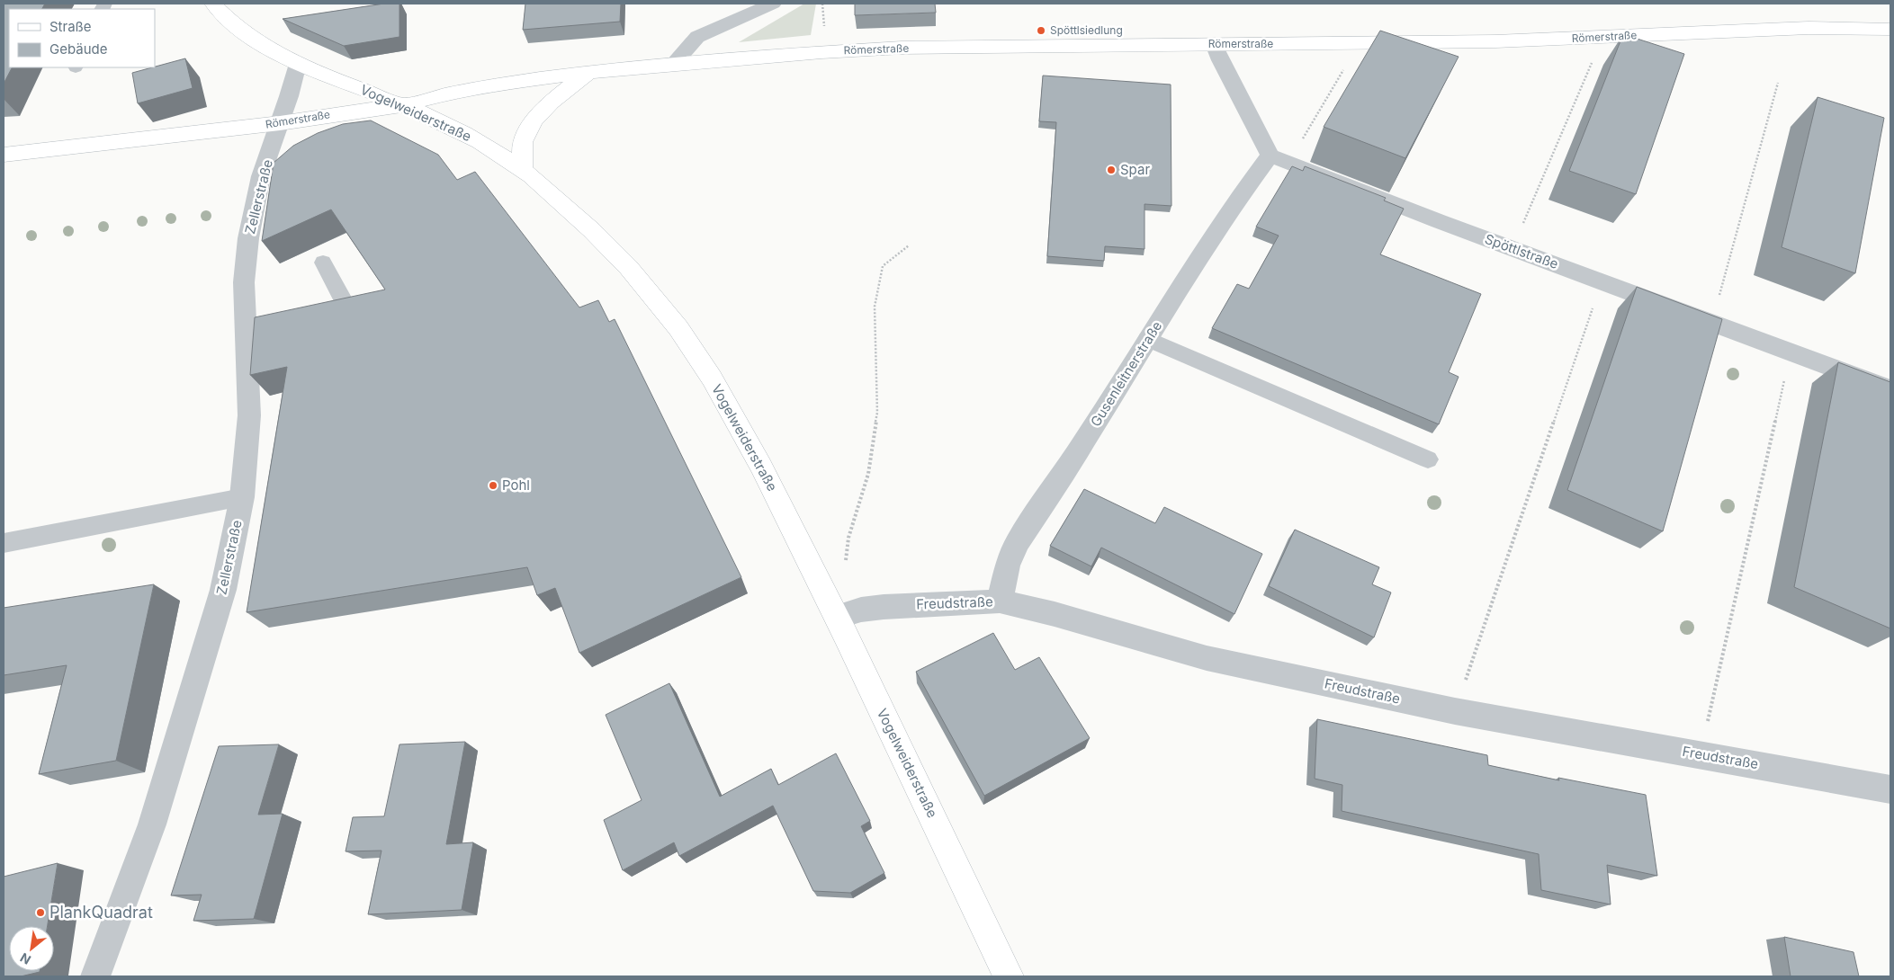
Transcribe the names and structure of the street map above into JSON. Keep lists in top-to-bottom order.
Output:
{
  "streets": {
    "main road": ["Römerstraße", "Vogelweiderstraße"],
    "street": [
      "Zellerstraße",
      "Spöttlstraße",
      "Gusenleitnerstraße",
      "Freudstraße"
    ]
  },
  "crossings": [
    ["Römerstraße", "Vogelweiderstraße"],
    ["Römerstraße", "Zellerstraße"],
    ["Vogelweiderstraße", "Freudstraße"],
    ["Spöttlstraße", "Gusenleitnerstraße"],
    ["Gusenleitnerstraße", "Freudstraße"]
  ],
  "places": [
    "Spöttlsiedlung",
    "Spar",
    "Pohl",
    "PlankQuadrat"
  ],
  "legend": ["Straße", "Gebäude"],
  "north": "bottom left"
}
